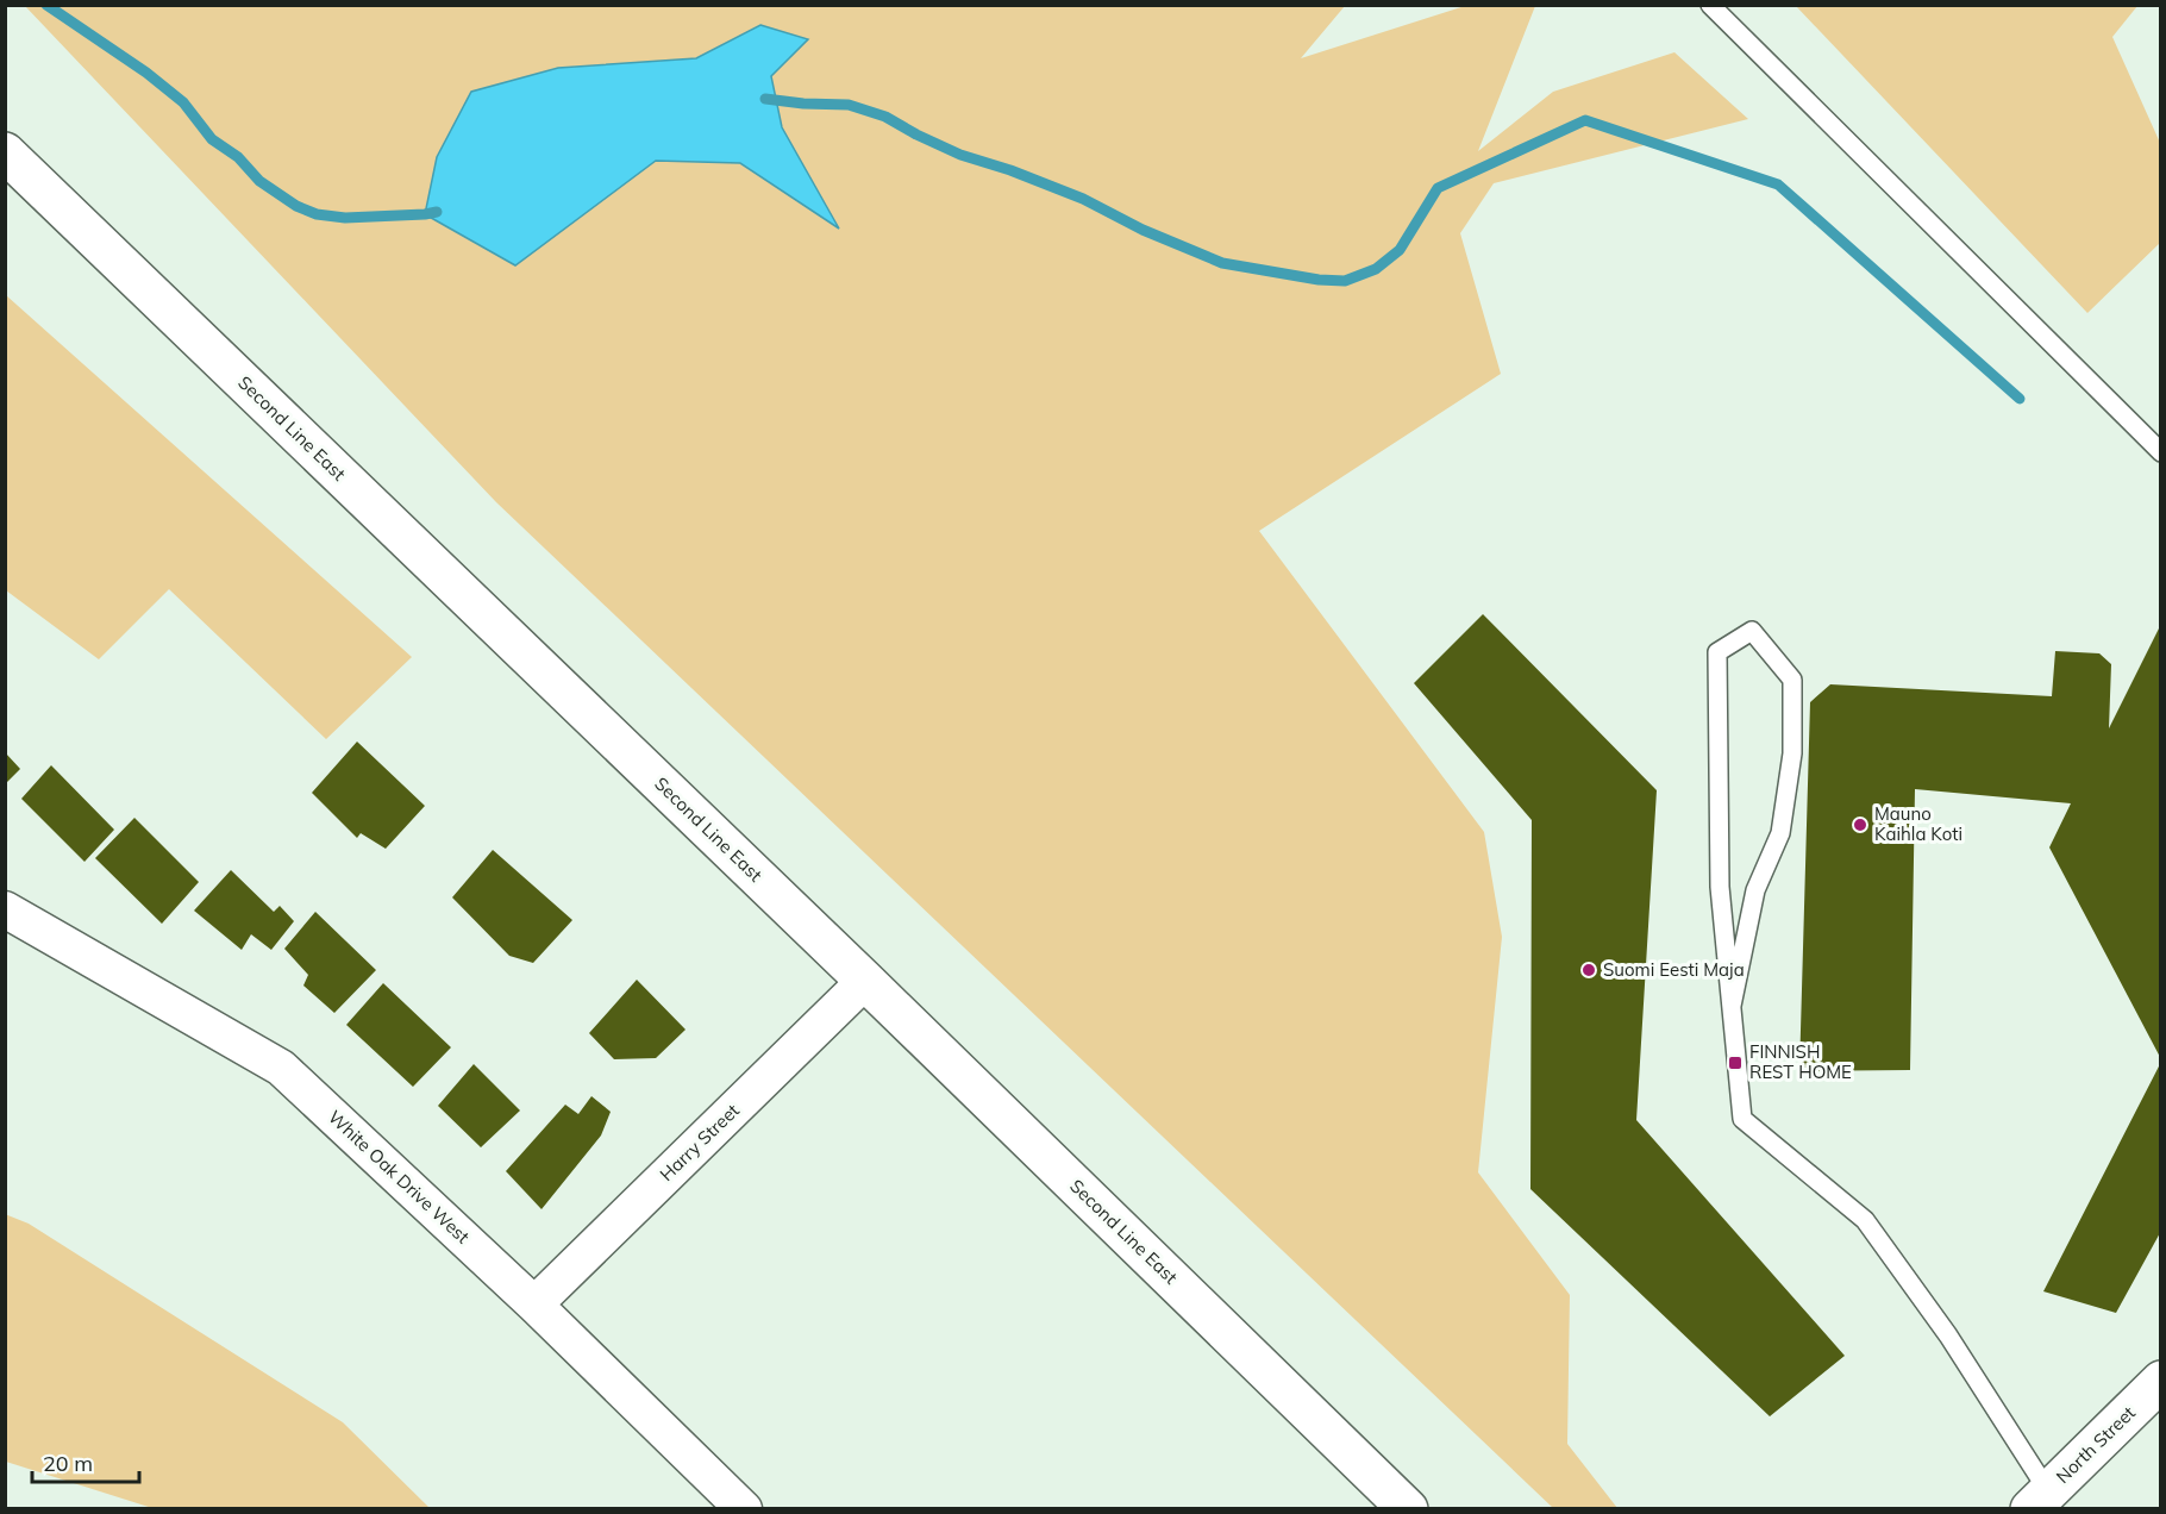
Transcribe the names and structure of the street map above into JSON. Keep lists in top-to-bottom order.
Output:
{
  "streets": {
    "main road": ["Second Line East", "North Street"],
    "street": ["Harry Street", "White Oak Drive West"]
  },
  "crossings": [
    ["Second Line East", "Harry Street"],
    ["Harry Street", "White Oak Drive West"]
  ],
  "places": {
    "other": ["Mauno Kaihla Koti", "Suomi Eesti Maja"],
    "transit": ["FINNISH REST HOME"]
  },
  "scale_bar": "20 m"
}
